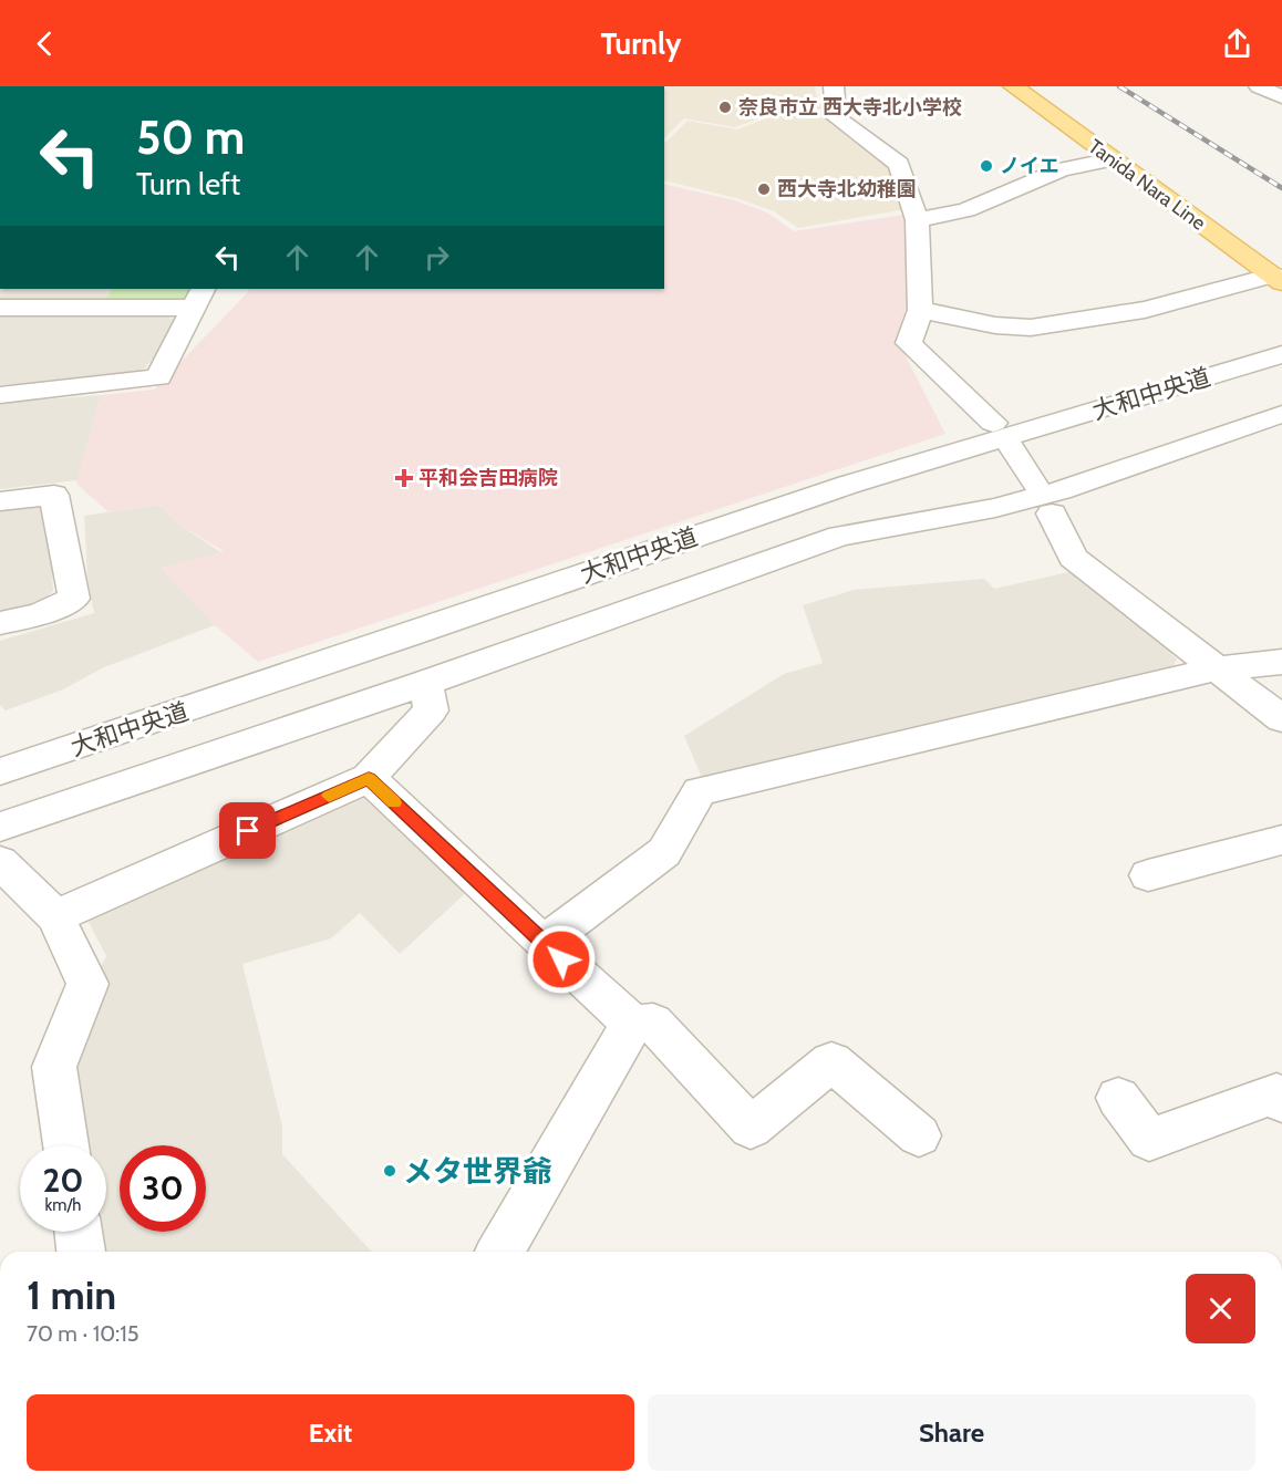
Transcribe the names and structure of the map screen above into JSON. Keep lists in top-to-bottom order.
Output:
{
  "streets": {
    "main road": ["Tanida Nara Line"],
    "street": ["大和中央道"]
  },
  "places": {
    "other": [
      "奈良市立 西大寺北小学校",
      "ノイエ",
      "西大寺北幼稚園",
      "メタ世界爺"
    ],
    "health": ["平和会吉田病院"]
  },
  "page": {
    "header": "Turnly",
    "turn": ["50 m", "Turn left"],
    "speed": "20 km/h",
    "limit": "30",
    "heading": ["1 min", "70 m · 10:15"],
    "buttons": ["Exit", "Share"]
  }
}
